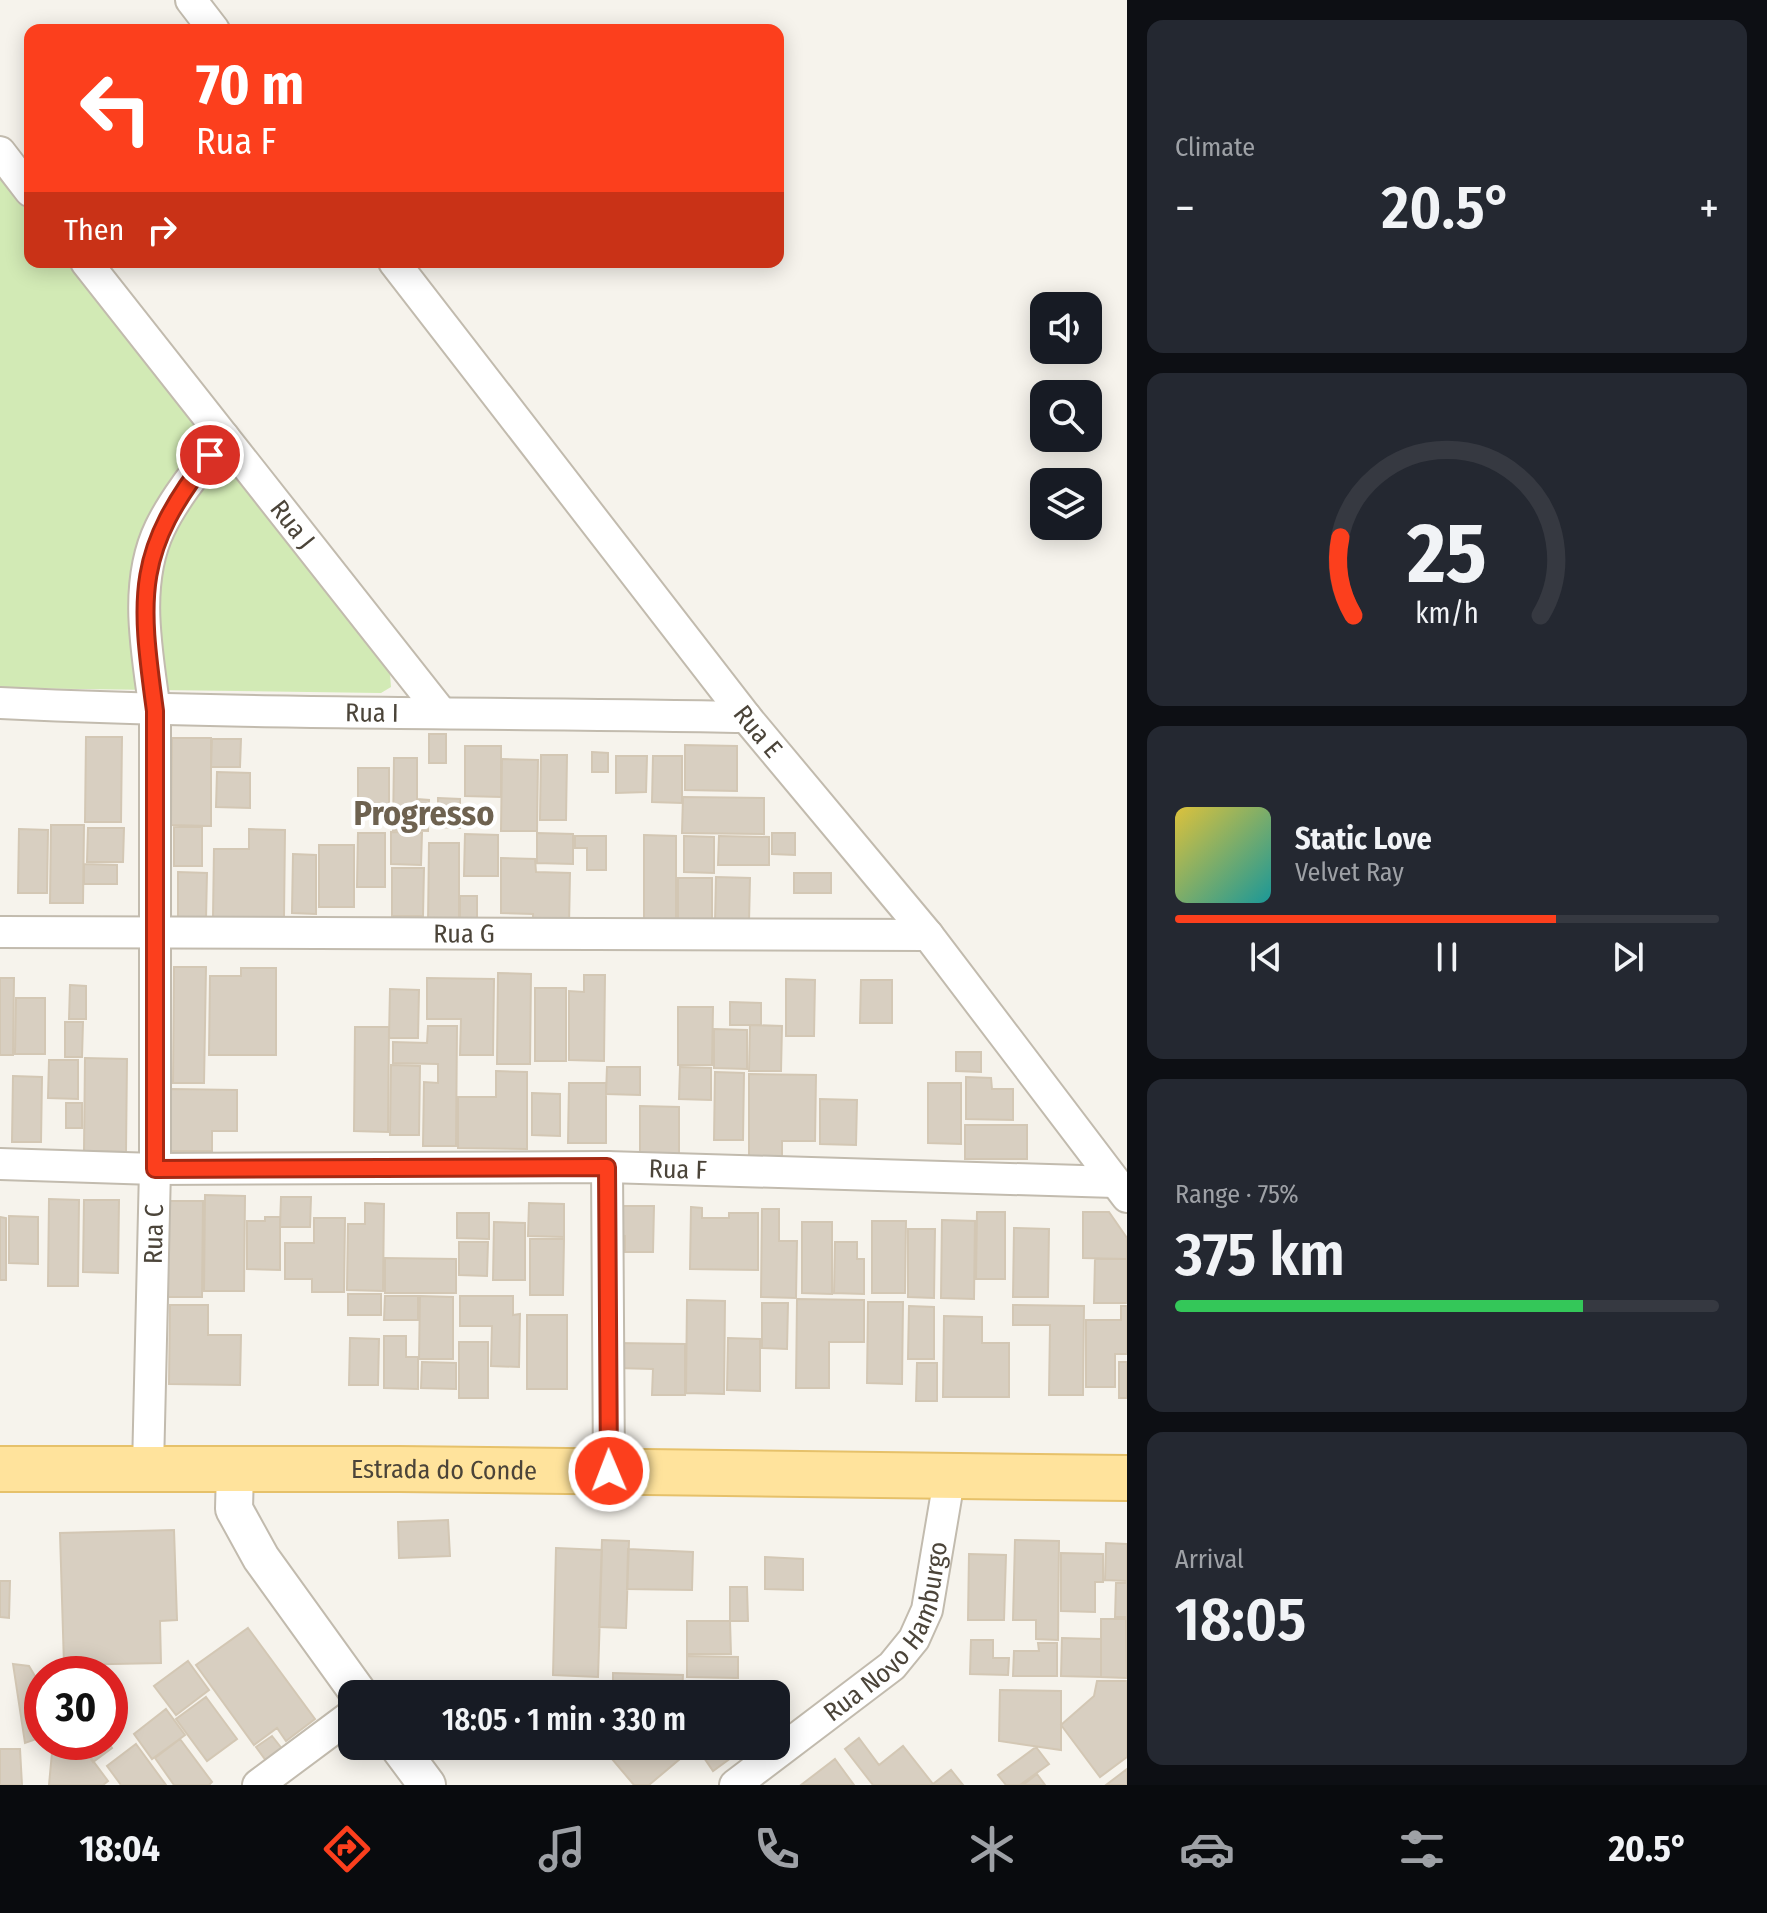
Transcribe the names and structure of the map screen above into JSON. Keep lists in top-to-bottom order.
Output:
{
  "streets": {
    "main road": ["Estrada do Conde"],
    "street": [
      "Rua J",
      "Rua I",
      "Rua E",
      "Rua G",
      "Rua F",
      "Rua C",
      "Rua Novo Hamburgo"
    ]
  },
  "crossings": [
    ["Rua J", "Rua I"],
    ["Rua J", "Rua C"],
    ["Rua I", "Rua E"],
    ["Rua I", "Rua C"],
    ["Rua E", "Rua G"],
    ["Rua E", "Rua F"],
    ["Rua G", "Rua C"],
    ["Rua F", "Rua C"],
    ["Rua C", "Estrada do Conde"],
    ["Estrada do Conde", "Rua Novo Hamburgo"]
  ],
  "districts": ["Progresso"],
  "page": {
    "tile": [
      "Climate",
      ["Range · 75%", "375 km"],
      ["Arrival", "18:05"]
    ],
    "turn": ["70 m", "Rua F"],
    "heat": ["−", "20.5°", "+"],
    "then": "Then",
    "song": ["Static Love", "Velvet Ray"],
    "limit": "30",
    "trip": "18:05 · 1 min · 330 m",
    "tabs": ["18:04", "20.5°"],
    "gauge": ["25", "km/h"]
  }
}
